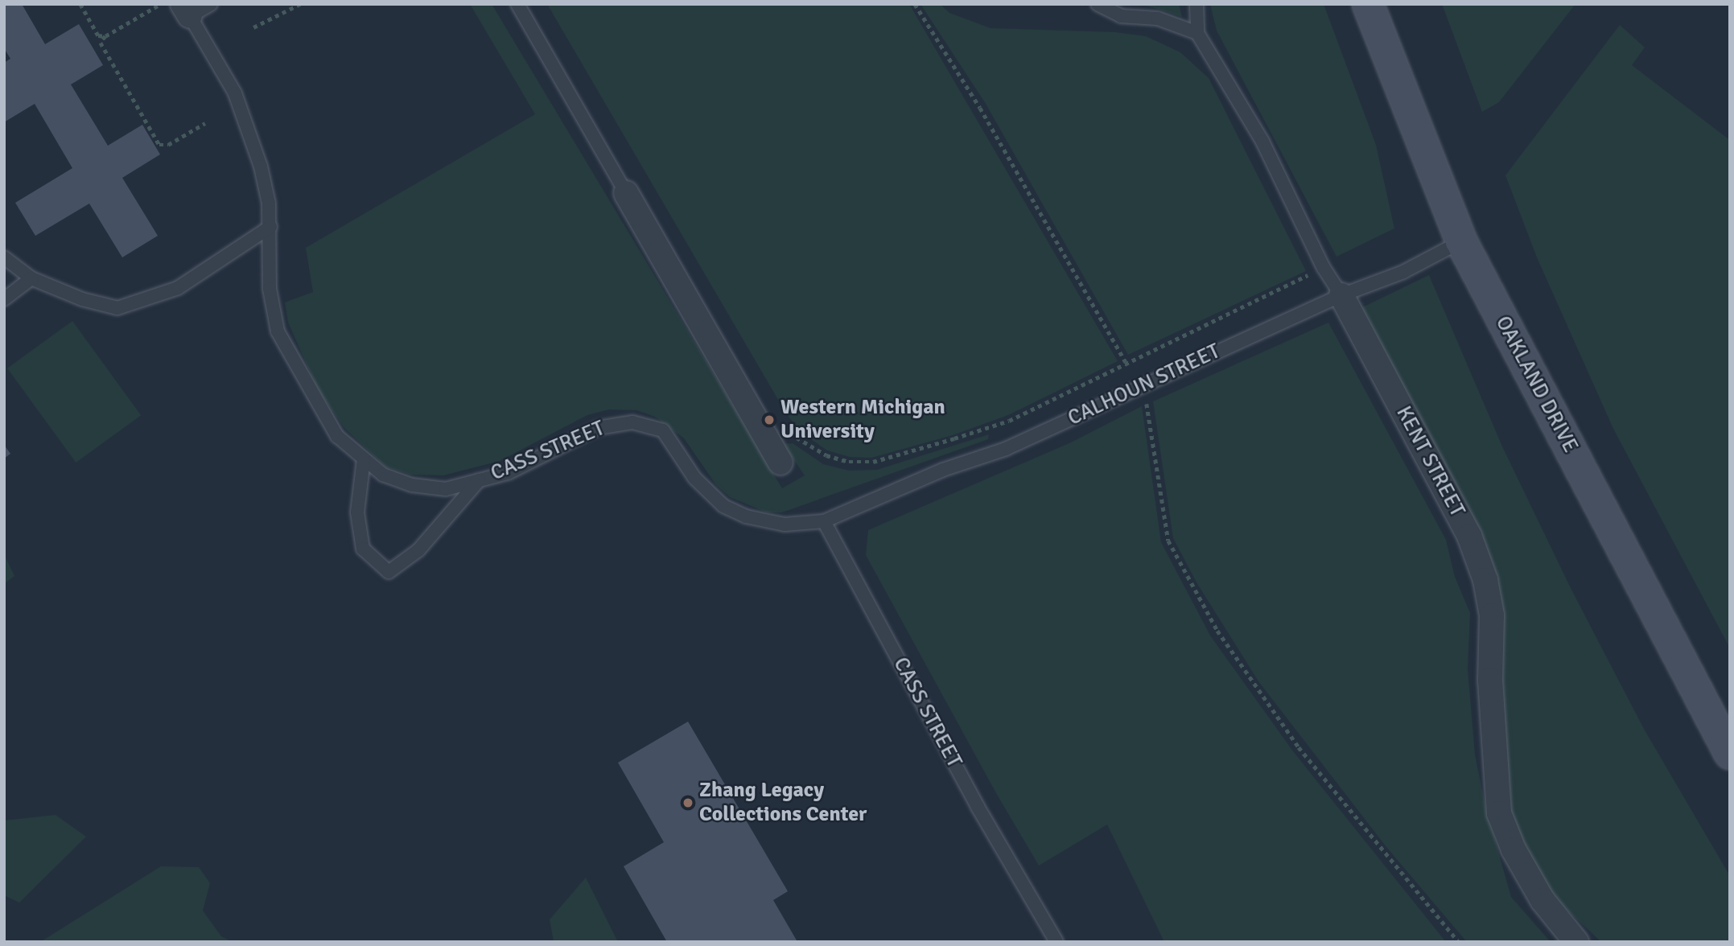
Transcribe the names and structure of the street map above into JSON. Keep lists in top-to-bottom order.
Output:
{
  "streets": {
    "main road": ["OAKLAND DRIVE"],
    "street": ["KENT STREET"],
    "lane": ["CALHOUN STREET", "CASS STREET"]
  },
  "crossings": [
    ["OAKLAND DRIVE", "CALHOUN STREET"],
    ["CALHOUN STREET", "CASS STREET"],
    ["CALHOUN STREET", "KENT STREET"]
  ],
  "places": ["Western Michigan University", "Zhang Legacy Collections Center"]
}
